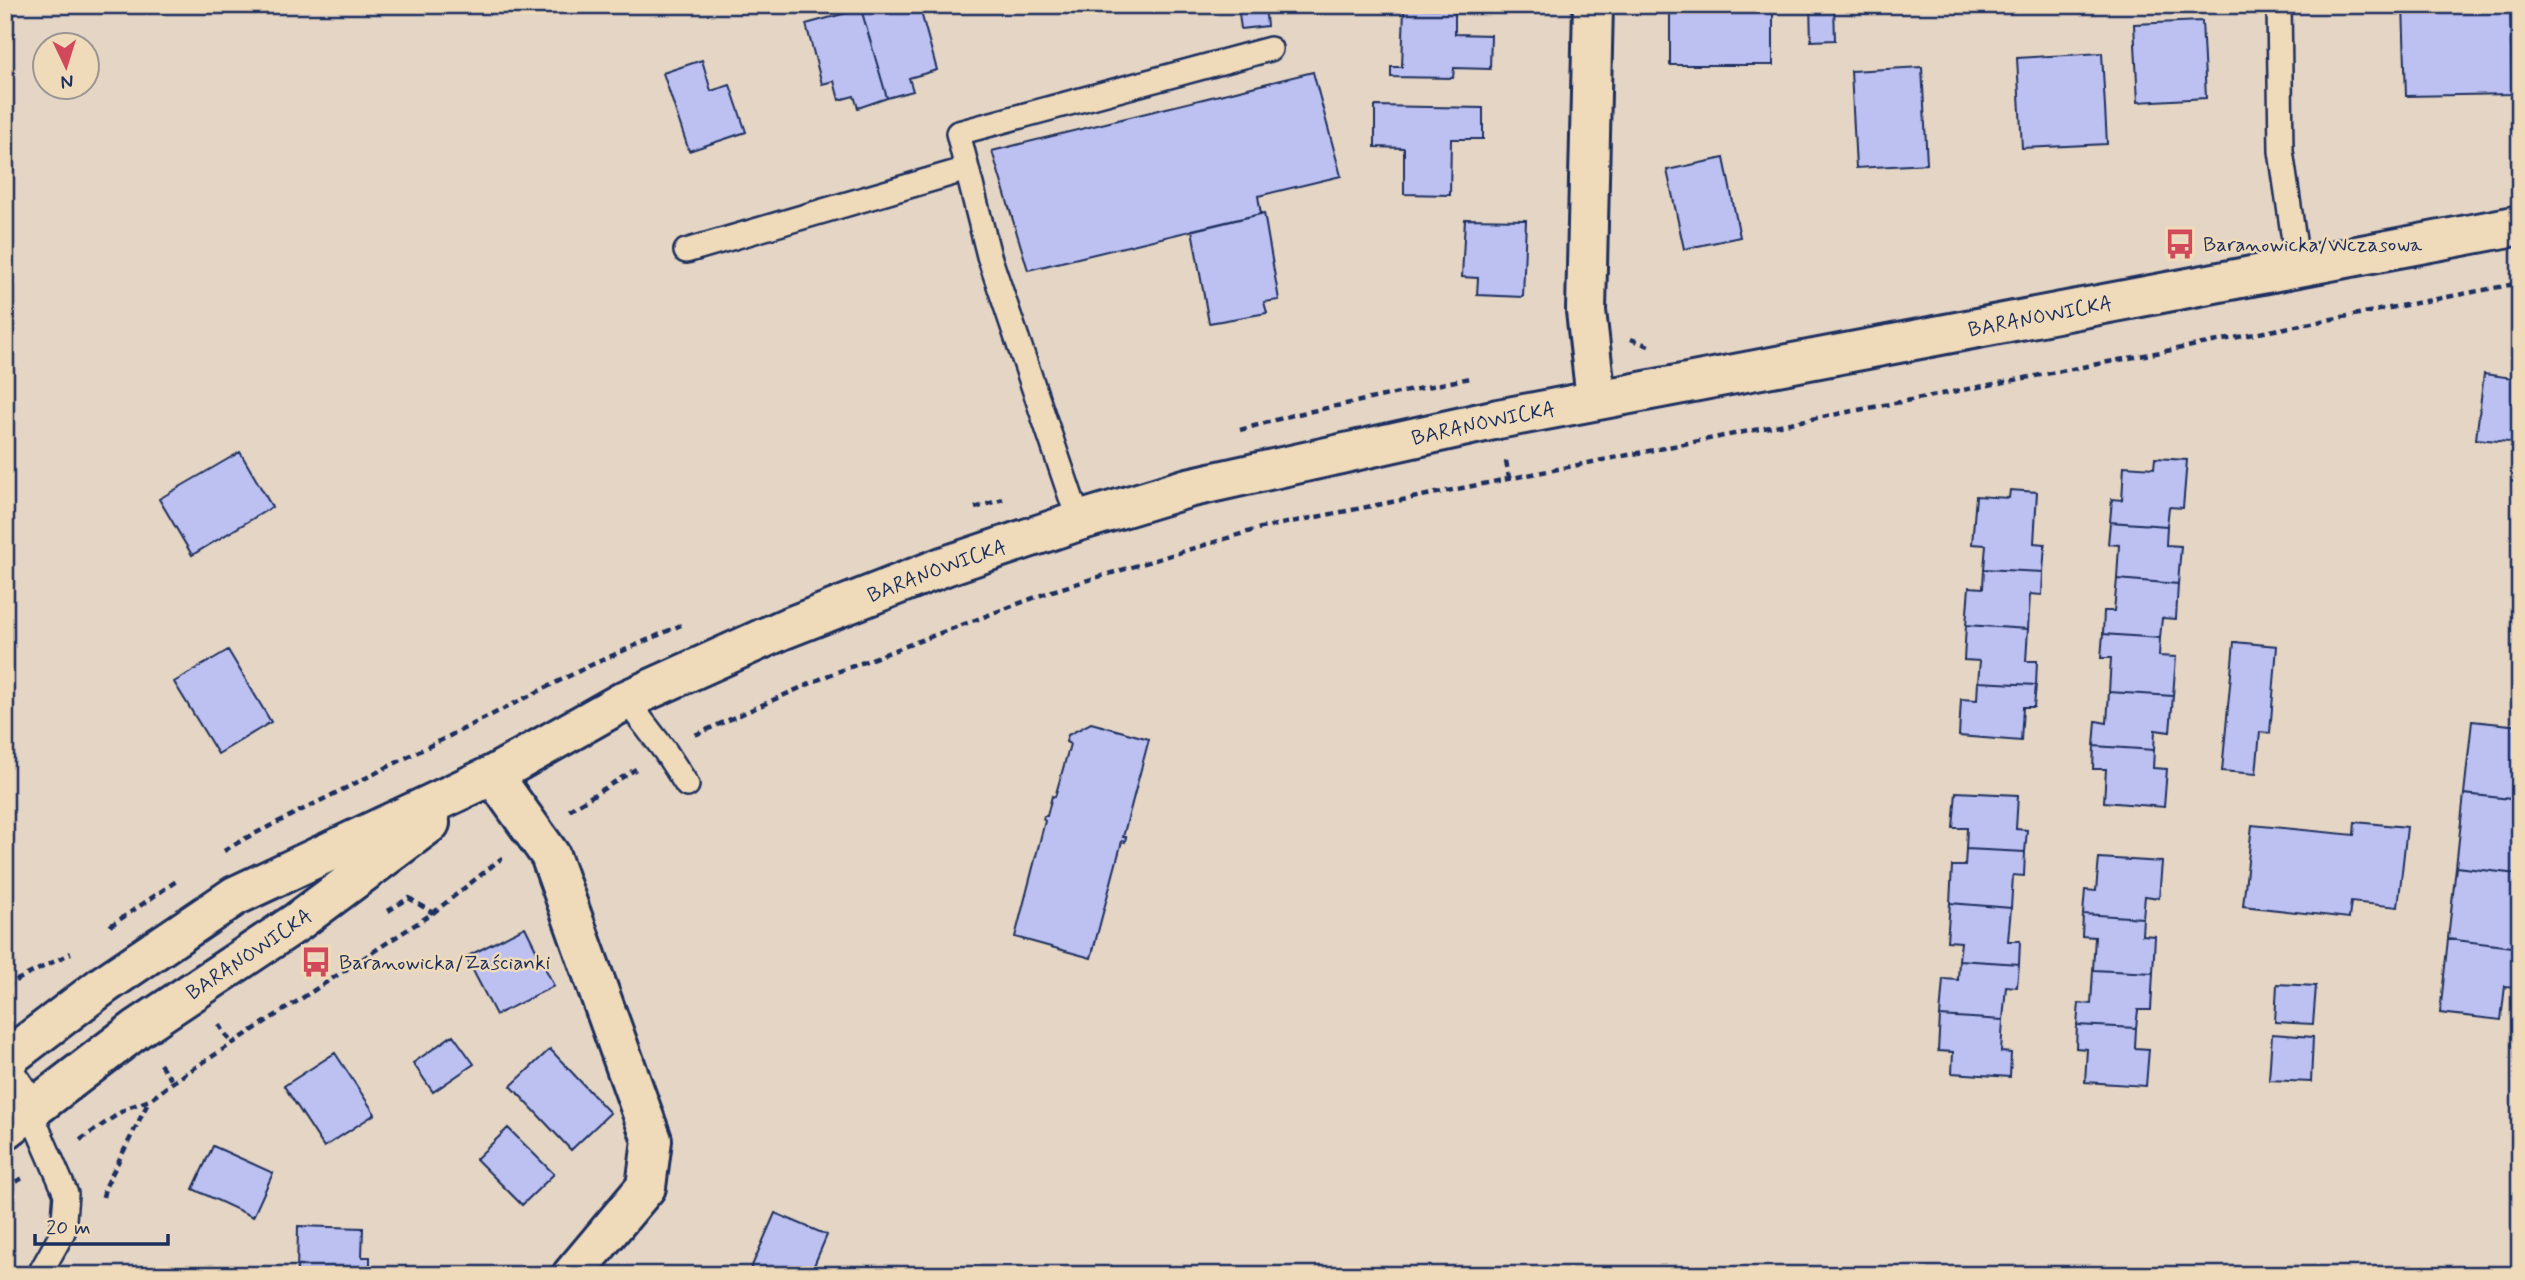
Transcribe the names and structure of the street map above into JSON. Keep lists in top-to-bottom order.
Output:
{
  "streets": {
    "street": ["BARANOWICKA"]
  },
  "places": {
    "bus stop": ["Baranowicka/Wczasowa", "Baranowicka/Zaścianki"]
  },
  "scale_bar": "20 m",
  "north": "bottom"
}
